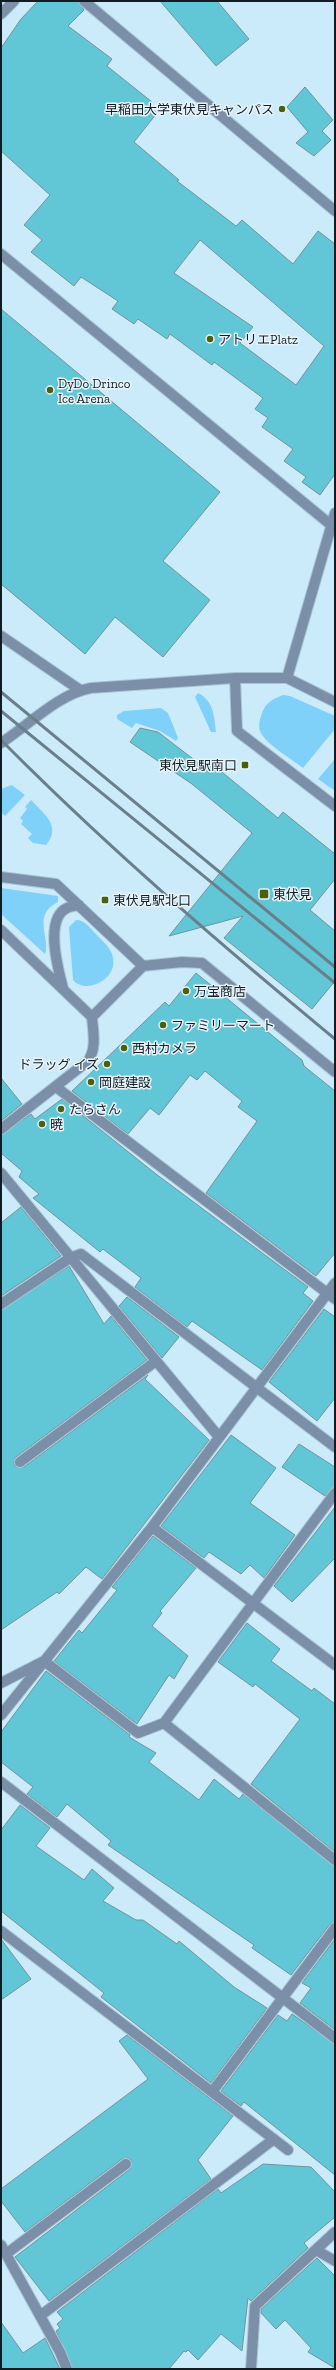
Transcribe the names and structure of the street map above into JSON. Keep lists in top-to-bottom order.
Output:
{
  "places": {
    "other": [
      "早稲田大学東伏見キャンパス",
      "アトリエPlatz",
      "DyDo Drinco Ice Arena",
      "万宝商店",
      "ファミリーマート",
      "西村カメラ",
      "ドラッグ イズ",
      "岡庭建設",
      "たらさん",
      "暁"
    ],
    "transit": ["東伏見駅南口", "東伏見", "東伏見駅北口"]
  }
}
